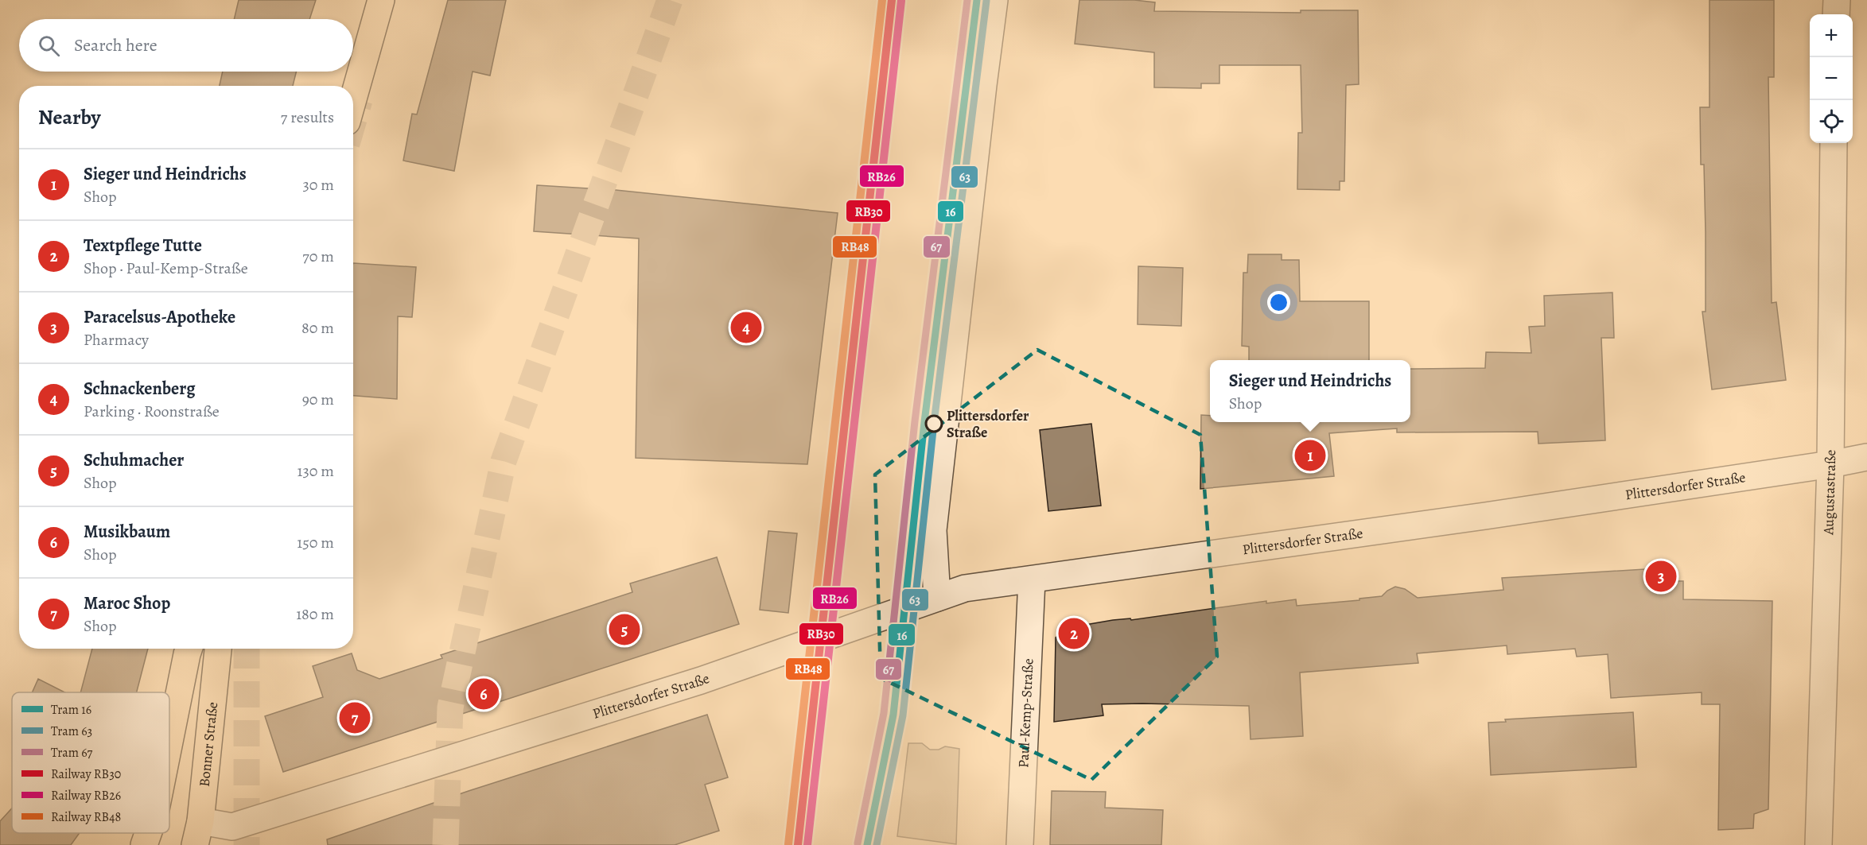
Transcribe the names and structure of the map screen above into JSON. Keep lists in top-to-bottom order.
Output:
{
  "streets": {
    "main road": ["Bonner Straße"],
    "street": ["Plittersdorfer Straße", "Augustastraße", "Paul-Kemp-Straße"]
  },
  "crossings": [
    ["Plittersdorfer Straße", "Augustastraße"],
    ["Plittersdorfer Straße", "Paul-Kemp-Straße"],
    ["Plittersdorfer Straße", "Bonner Straße"]
  ],
  "places": ["Plittersdorfer Straße"],
  "lines": [
    "tram line 16",
    "tram line 67",
    "rail line RB30",
    "rail line RB48",
    "tram line 63",
    "rail line RB26"
  ],
  "legend": [
    "Tram 16",
    "Tram 63",
    "Tram 67",
    "Railway RB30",
    "Railway RB26",
    "Railway RB48"
  ],
  "page": {
    "map_buttons": ["+", "−"],
    "search": "Search here",
    "heading": ["Nearby", "7 results"],
    "list": [
      {
        "mark": "1",
        "name": "Sieger und Heindrichs",
        "note": "Shop",
        "value": "30 m"
      },
      {
        "mark": "2",
        "name": "Textpflege Tutte",
        "note": "Shop · Paul-Kemp-Straße",
        "value": "70 m"
      },
      {
        "mark": "3",
        "name": "Paracelsus-Apotheke",
        "note": "Pharmacy",
        "value": "80 m"
      },
      {
        "mark": "4",
        "name": "Schnackenberg",
        "note": "Parking · Roonstraße",
        "value": "90 m"
      },
      {
        "mark": "5",
        "name": "Schuhmacher",
        "note": "Shop",
        "value": "130 m"
      },
      {
        "mark": "6",
        "name": "Musikbaum",
        "note": "Shop",
        "value": "150 m"
      },
      {
        "mark": "7",
        "name": "Maroc Shop",
        "note": "Shop",
        "value": "180 m"
      }
    ],
    "pins": [
      "4",
      "1",
      "3",
      "5",
      "2",
      "6",
      "7"
    ],
    "popup": ["Sieger und Heindrichs", "Shop"]
  }
}
